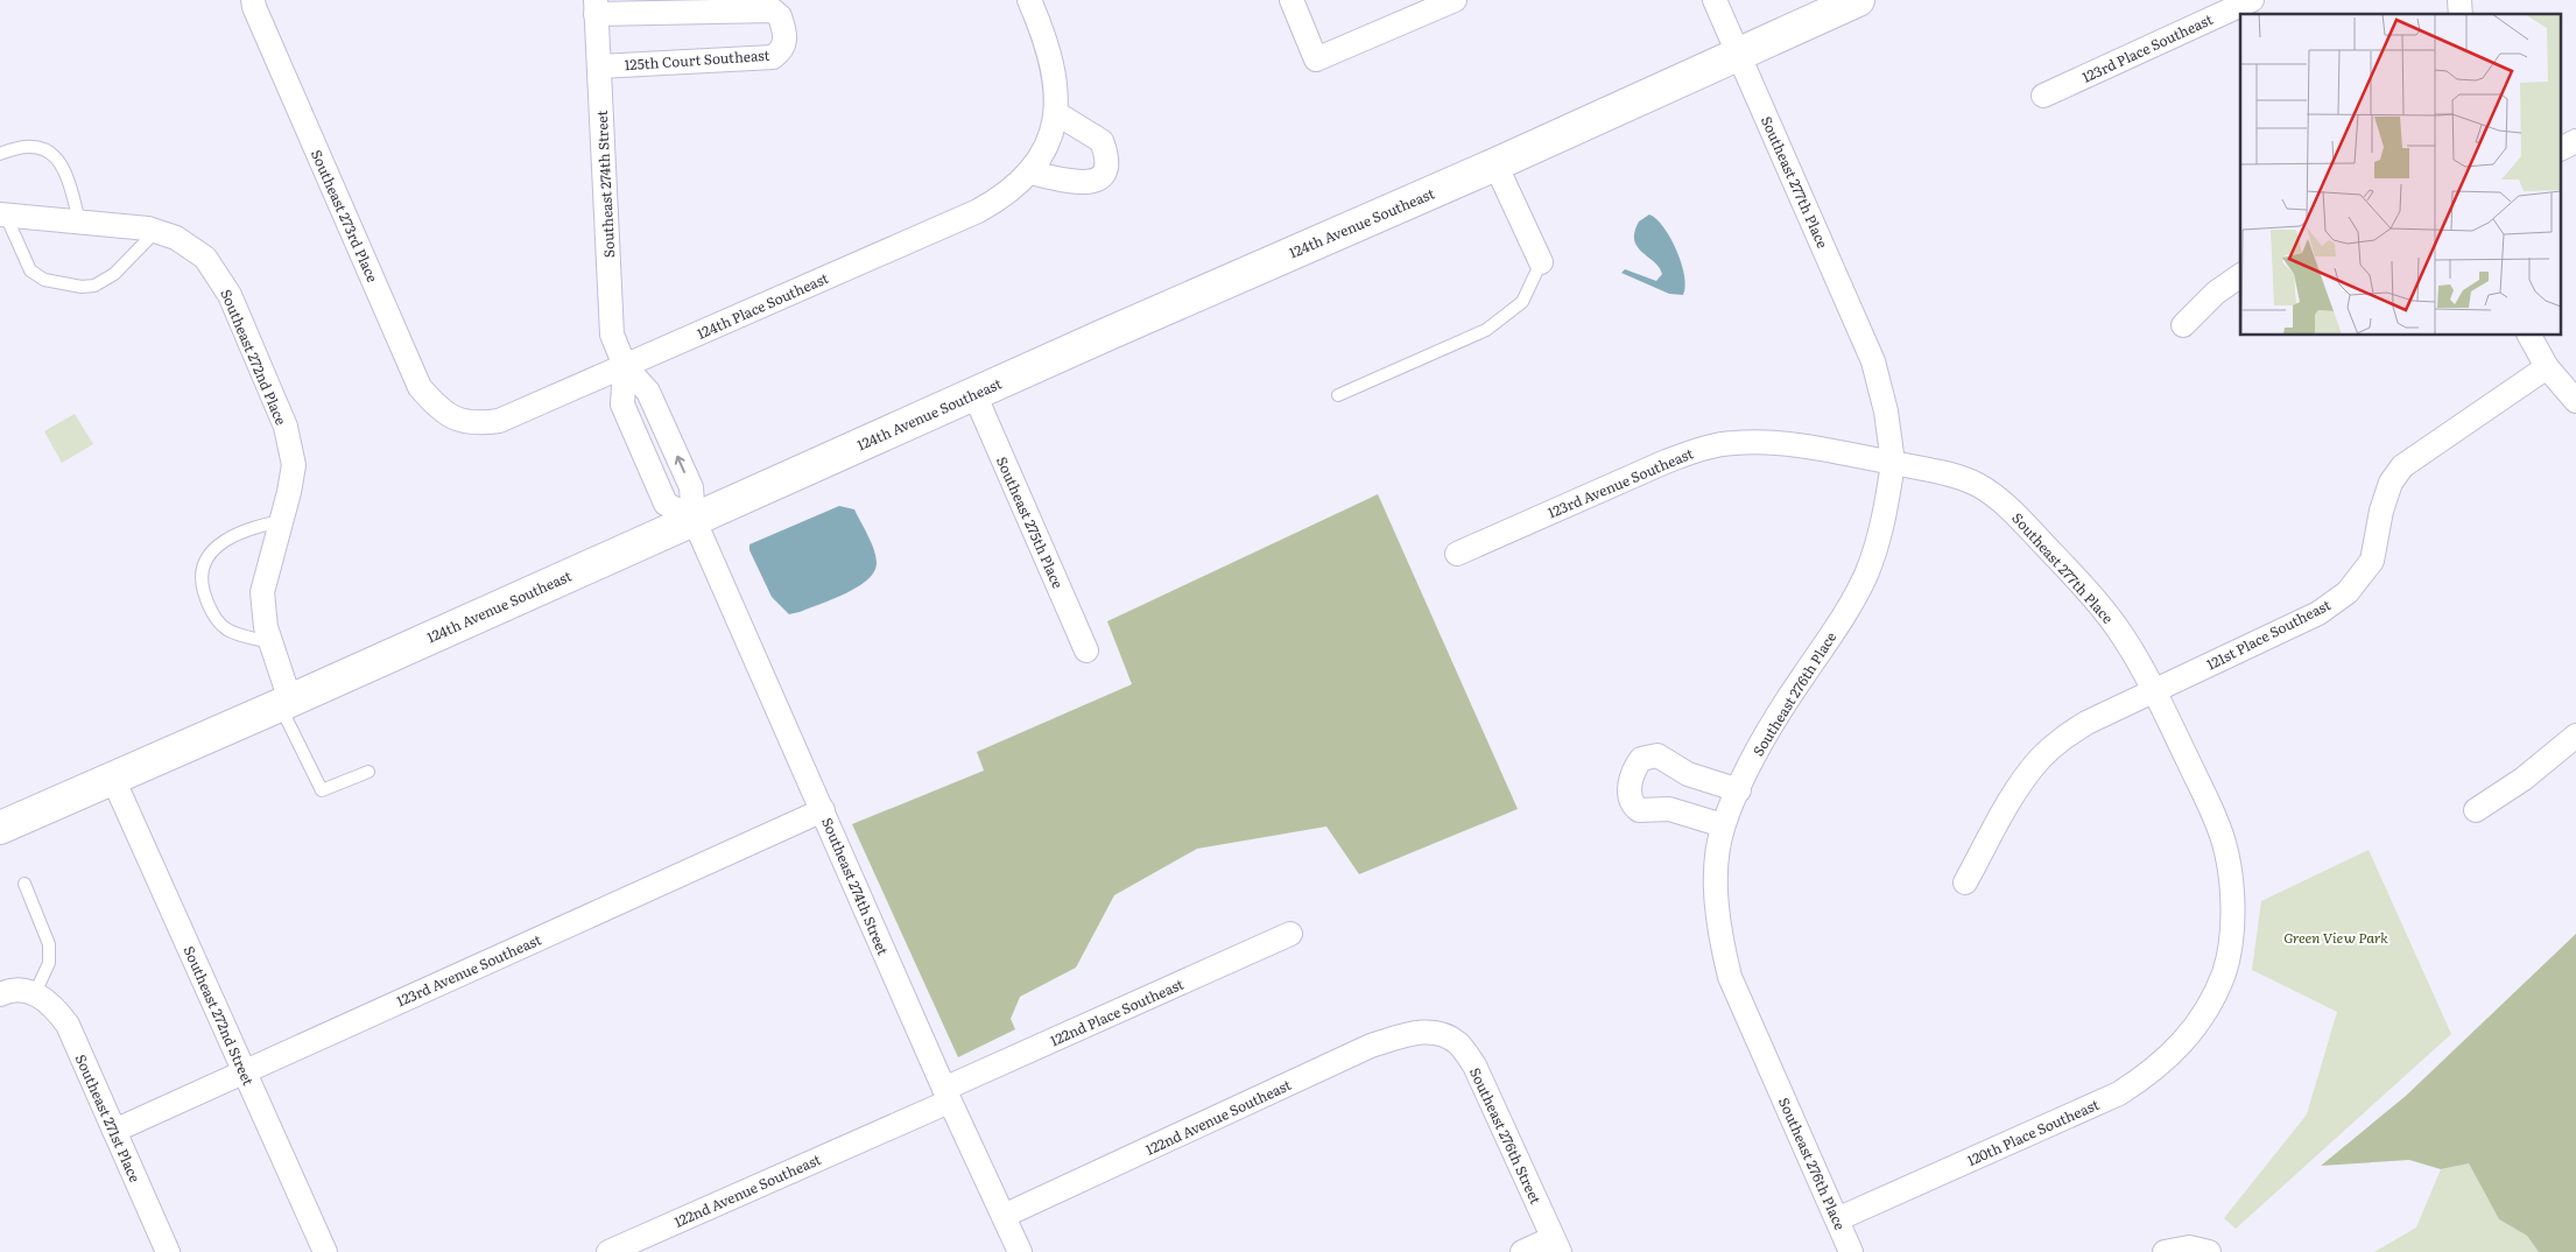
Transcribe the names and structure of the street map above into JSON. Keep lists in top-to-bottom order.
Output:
{
  "streets": {
    "street": [
      "123rd Place Southeast",
      "125th Court Southeast",
      "Southeast 277th Place",
      "Southeast 274th Street",
      "Southeast 273rd Place",
      "124th Avenue Southeast",
      "124th Place Southeast",
      "Southeast 272nd Place",
      "123rd Avenue Southeast",
      "Southeast 275th Place",
      "121st Place Southeast",
      "Southeast 276th Place",
      "122nd Place Southeast",
      "Southeast 272nd Street",
      "122nd Avenue Southeast",
      "Southeast 271st Place",
      "120th Place Southeast",
      "Southeast 276th Street"
    ]
  },
  "crossings": [
    ["125th Court Southeast", "Southeast 274th Street"],
    ["Southeast 277th Place", "124th Avenue Southeast"],
    ["Southeast 277th Place", "123rd Avenue Southeast"],
    ["Southeast 277th Place", "121st Place Southeast"],
    ["Southeast 277th Place", "Southeast 276th Place"],
    ["Southeast 277th Place", "120th Place Southeast"],
    ["Southeast 274th Street", "124th Avenue Southeast"],
    ["Southeast 274th Street", "124th Place Southeast"],
    ["Southeast 274th Street", "123rd Avenue Southeast"],
    ["Southeast 274th Street", "122nd Place Southeast"],
    ["Southeast 274th Street", "122nd Avenue Southeast"],
    ["Southeast 273rd Place", "124th Place Southeast"],
    ["124th Avenue Southeast", "Southeast 272nd Place"],
    ["124th Avenue Southeast", "Southeast 275th Place"],
    ["124th Avenue Southeast", "Southeast 272nd Street"],
    ["123rd Avenue Southeast", "Southeast 276th Place"],
    ["123rd Avenue Southeast", "Southeast 272nd Street"],
    ["123rd Avenue Southeast", "Southeast 271st Place"],
    ["Southeast 276th Place", "120th Place Southeast"],
    ["122nd Place Southeast", "122nd Avenue Southeast"],
    ["122nd Avenue Southeast", "Southeast 276th Street"]
  ],
  "parks": ["Green View Park"]
}
